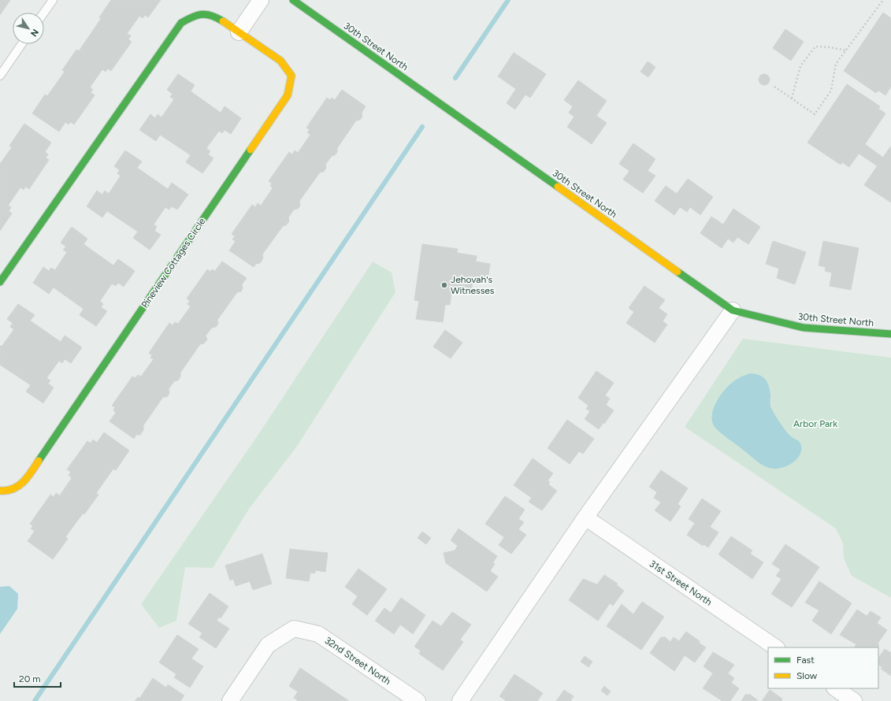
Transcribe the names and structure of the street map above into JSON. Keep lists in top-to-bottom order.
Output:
{
  "streets": {
    "street": [
      "30th Street North",
      "Pineview Cottages Circle",
      "31st Street North",
      "32nd Street North"
    ]
  },
  "parks": ["Arbor Park"],
  "places": ["Jehovah's Witnesses"],
  "legend": ["Fast", "Slow"],
  "scale_bar": "20 m",
  "north": "bottom right"
}
